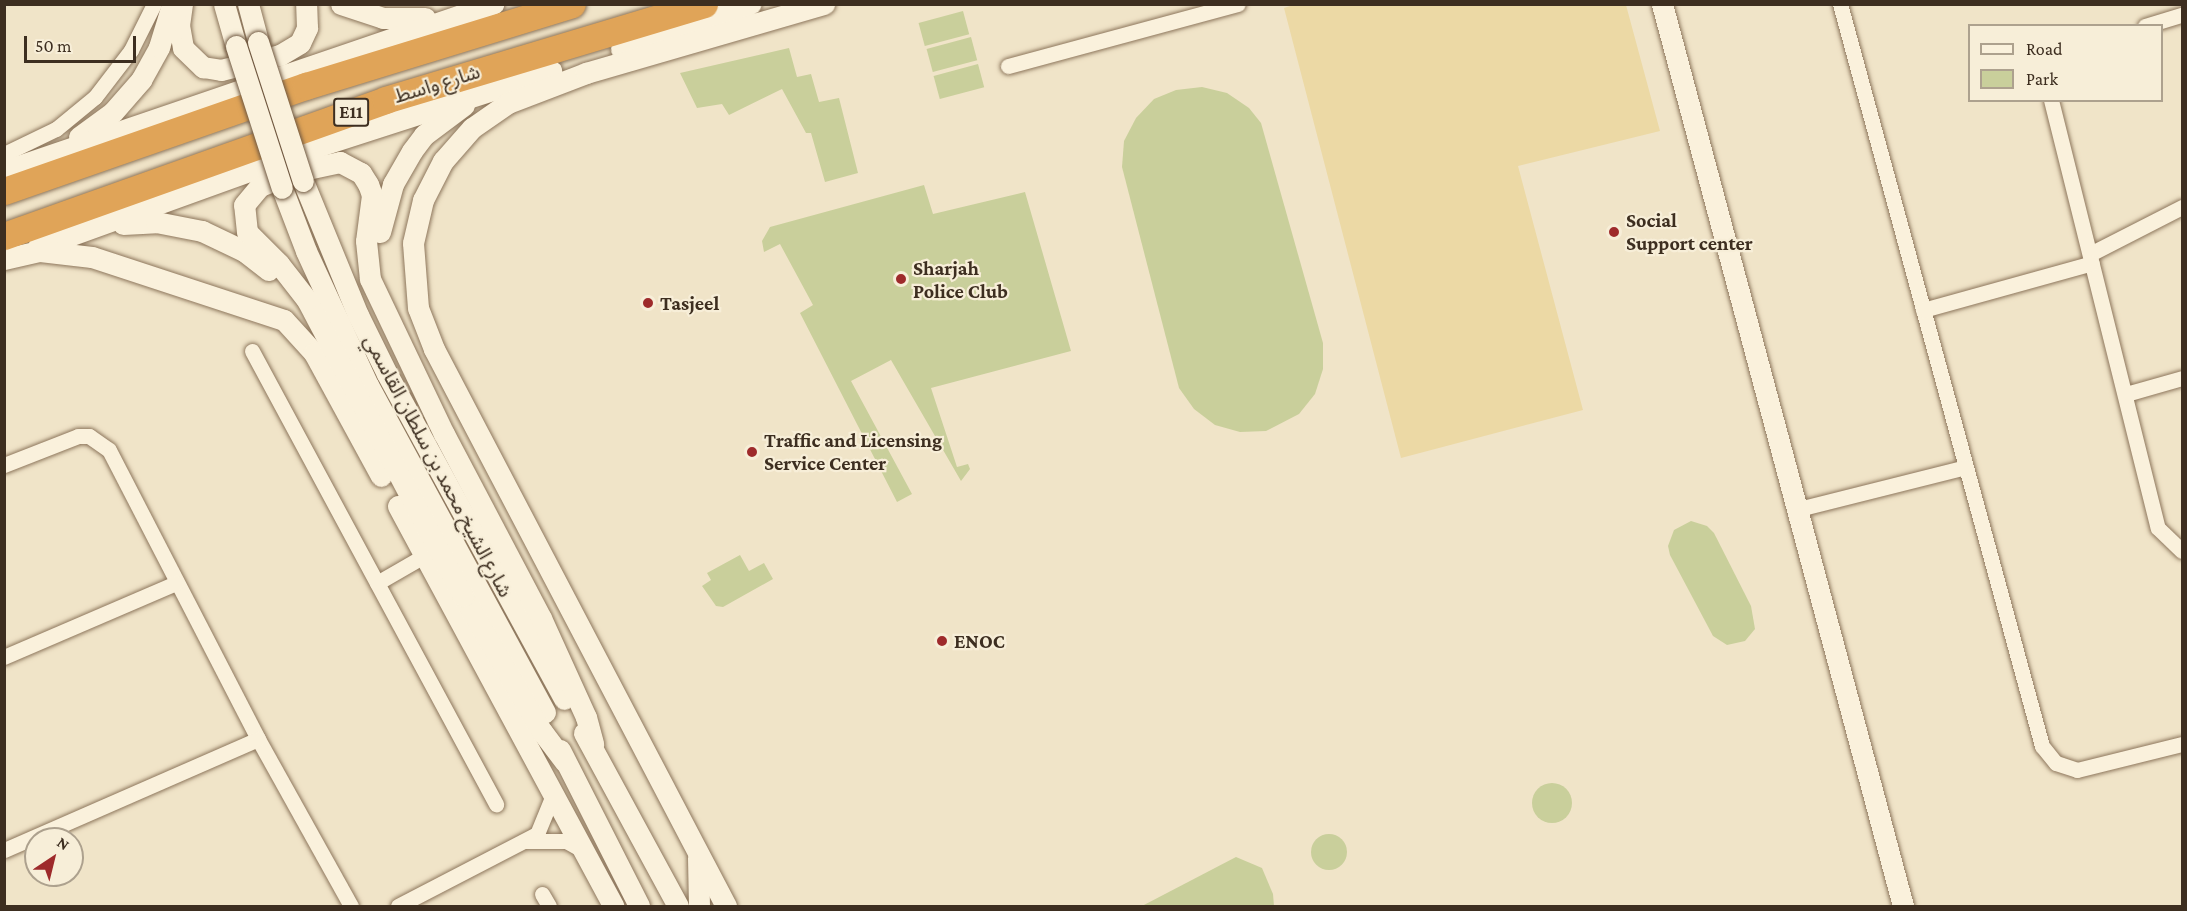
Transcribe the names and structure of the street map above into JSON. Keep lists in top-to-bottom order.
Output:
{
  "streets": {
    "highway": ["شارع واسط", "E11"],
    "street": ["شارع الشيخ محمد بن سلطان القاسمي"]
  },
  "places": [
    "Social Support center",
    "Sharjah Police Club",
    "Tasjeel",
    "Traffic and Licensing Service Center",
    "ENOC"
  ],
  "legend": ["Road", "Park"],
  "scale_bar": "50 m",
  "north": "top right"
}
